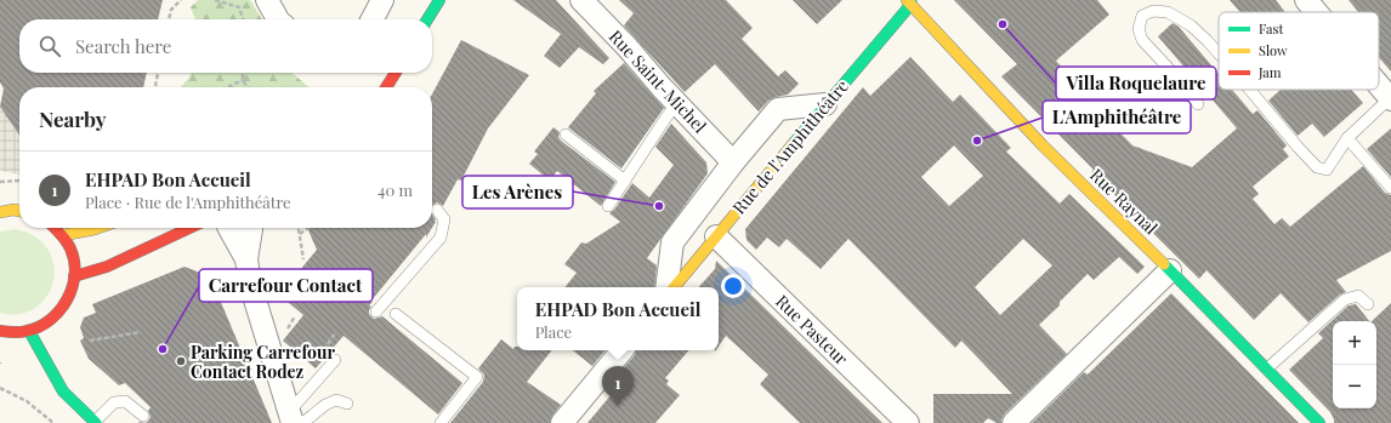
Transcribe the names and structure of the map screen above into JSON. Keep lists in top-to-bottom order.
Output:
{
  "streets": {
    "street": [
      "Rue Saint-Michel",
      "Rue de l'Amphithéâtre",
      "Rue Raynal",
      "Rue Pasteur"
    ]
  },
  "crossings": [
    ["Rue de l'Amphithéâtre", "Rue Raynal"],
    ["Rue de l'Amphithéâtre", "Rue Pasteur"]
  ],
  "places": [
    "Villa Roquelaure",
    "L'Amphithéâtre",
    "Les Arènes",
    "Carrefour Contact",
    "Parking Carrefour Contact Rodez"
  ],
  "legend": ["Fast", "Slow", "Jam"],
  "page": {
    "search": "Search here",
    "heading": "Nearby",
    "list": [
      {
        "mark": "1",
        "name": "EHPAD Bon Accueil",
        "note": "Place · Rue de l'Amphithéâtre",
        "value": "40 m"
      }
    ],
    "popup": ["EHPAD Bon Accueil", "Place"],
    "map_buttons": ["+", "−"],
    "pins": "1"
  }
}
